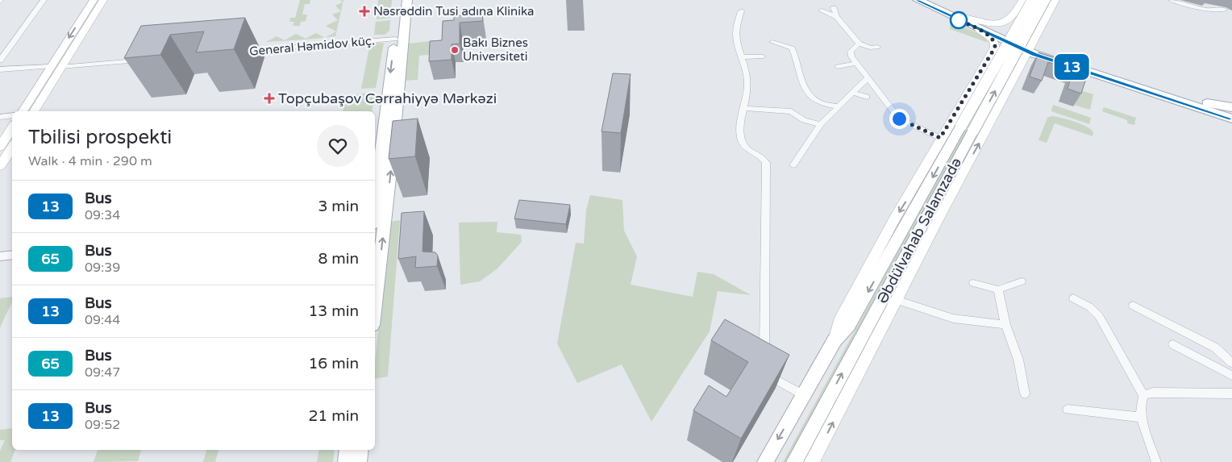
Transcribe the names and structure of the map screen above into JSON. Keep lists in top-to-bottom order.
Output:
{
  "streets": {
    "main road": ["Əbdülvahab Salamzadə"],
    "street": ["General Həmidov küç."]
  },
  "places": {
    "health": ["Nəsrəddin Tusi adına Klinika", "Topçubaşov Cərrahiyyə Mərkəzi"],
    "other": ["Bakı Biznes Universiteti"]
  },
  "lines": ["bus line 13"],
  "page": {
    "on_map": "13",
    "heading": ["Tbilisi prospekti", "Walk · 4 min · 290 m"],
    "list": [
      {
        "mark": "13",
        "name": "Bus",
        "note": "09:34",
        "value": "3 min"
      },
      {
        "mark": "65",
        "name": "Bus",
        "note": "09:39",
        "value": "8 min"
      },
      {
        "mark": "13",
        "name": "Bus",
        "note": "09:44",
        "value": "13 min"
      },
      {
        "mark": "65",
        "name": "Bus",
        "note": "09:47",
        "value": "16 min"
      },
      {
        "mark": "13",
        "name": "Bus",
        "note": "09:52",
        "value": "21 min"
      }
    ]
  }
}
